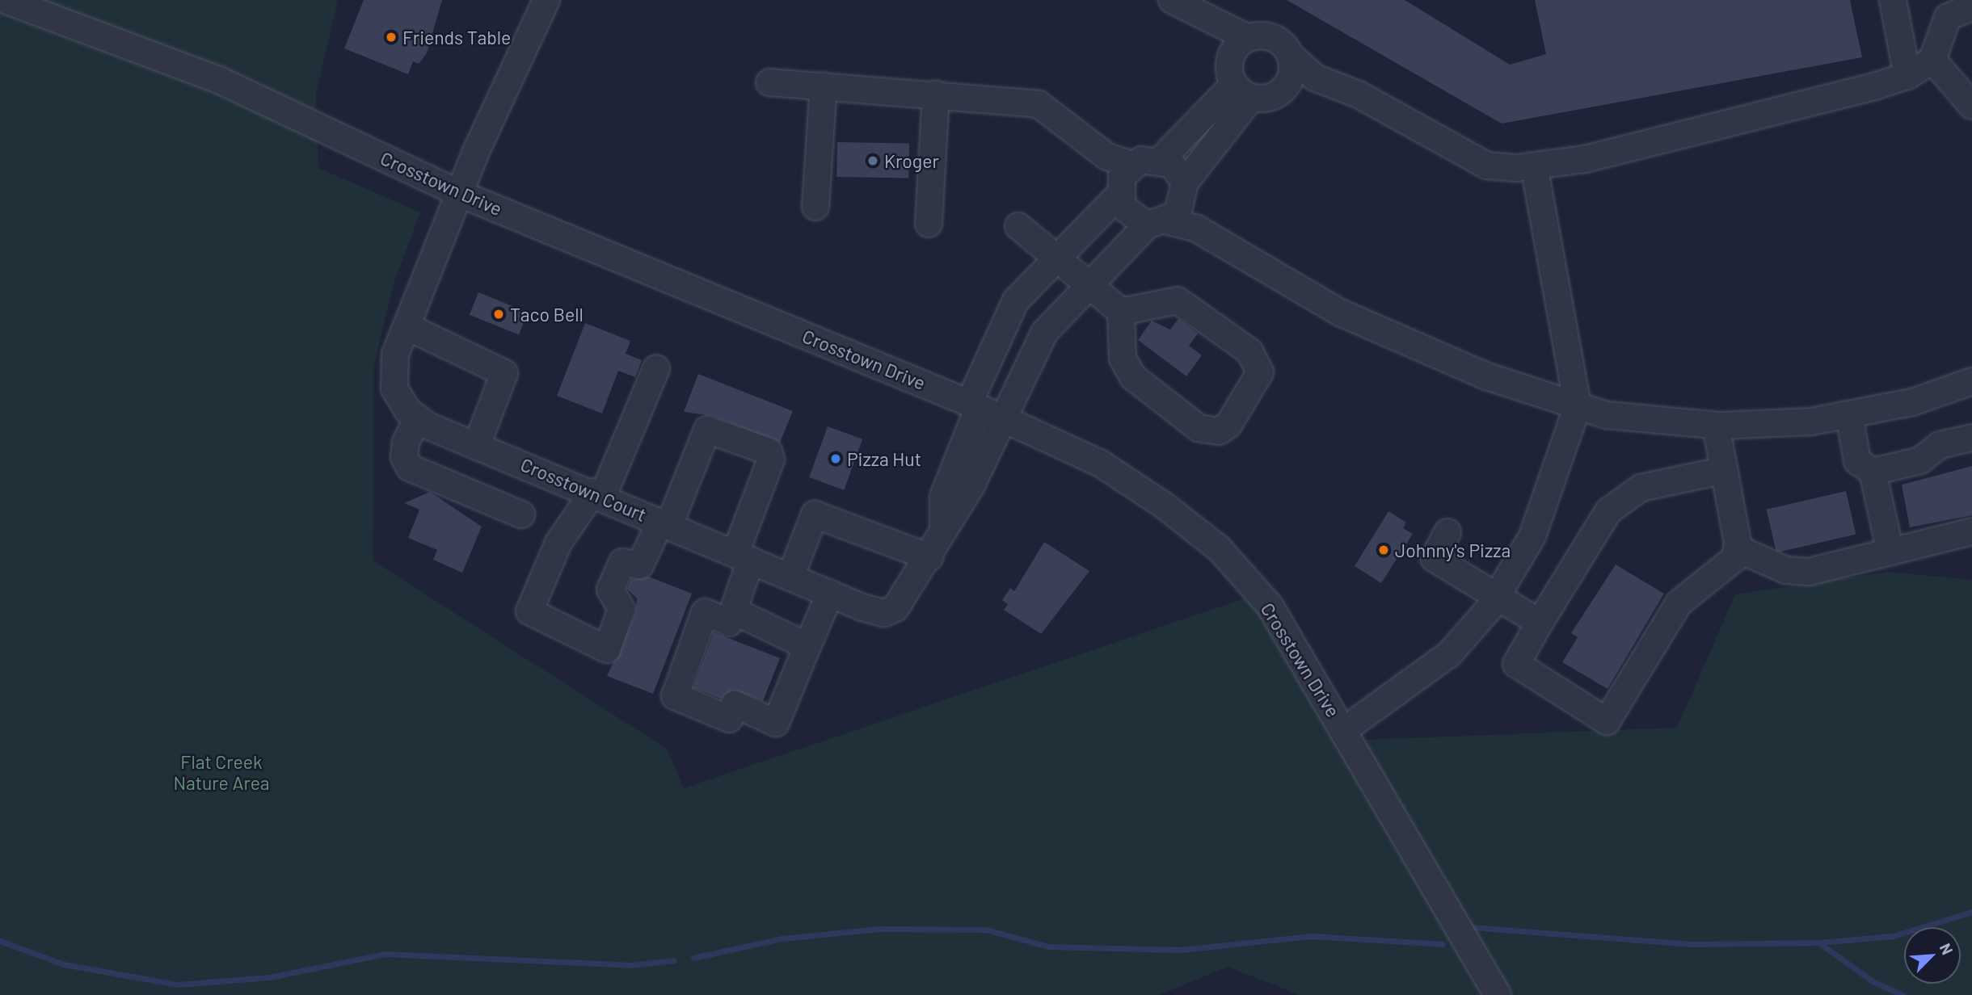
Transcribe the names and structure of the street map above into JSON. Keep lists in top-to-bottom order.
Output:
{
  "streets": {
    "street": ["Crosstown Drive", "Crosstown Court"]
  },
  "crossings": [
    ["Crosstown Drive", "Crosstown Court"]
  ],
  "parks": ["Flat Creek Nature Area"],
  "places": [
    "Friends Table",
    "Kroger",
    "Taco Bell",
    "Pizza Hut",
    "Johnny's Pizza"
  ],
  "north": "top right"
}
